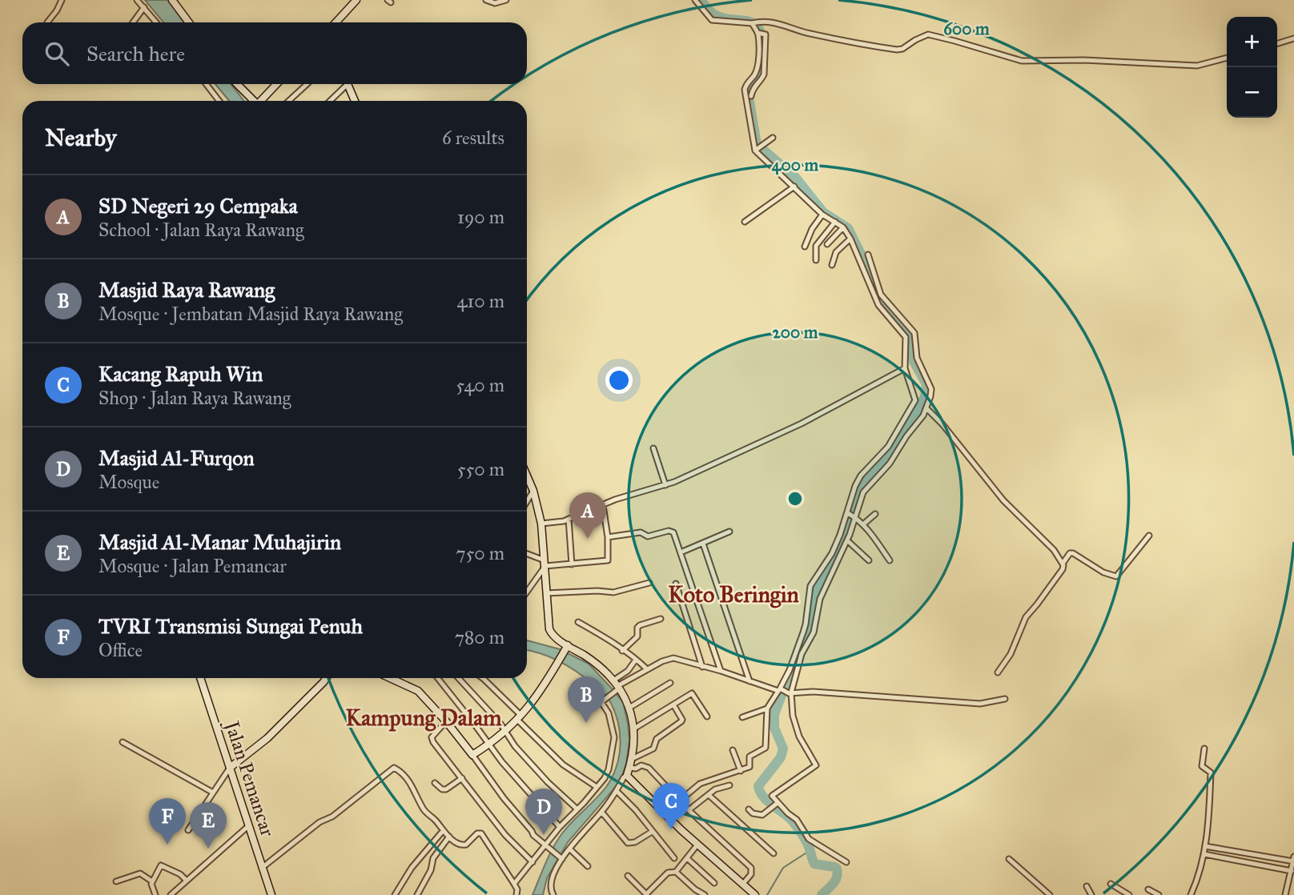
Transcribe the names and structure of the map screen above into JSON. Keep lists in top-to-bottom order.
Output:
{
  "streets": {
    "main road": ["Jalan Pemancar"]
  },
  "districts": ["Koto Beringin", "Kampung Dalam"],
  "page": {
    "map_buttons": ["+", "−"],
    "search": "Search here",
    "heading": ["Nearby", "6 results"],
    "list": [
      {
        "mark": "A",
        "name": "SD Negeri 29 Cempaka",
        "note": "School · Jalan Raya Rawang",
        "value": "190 m"
      },
      {
        "mark": "B",
        "name": "Masjid Raya Rawang",
        "note": "Mosque · Jembatan Masjid Raya Rawang",
        "value": "410 m"
      },
      {
        "mark": "C",
        "name": "Kacang Rapuh Win",
        "note": "Shop · Jalan Raya Rawang",
        "value": "540 m"
      },
      {
        "mark": "D",
        "name": "Masjid Al-Furqon",
        "note": "Mosque",
        "value": "550 m"
      },
      {
        "mark": "E",
        "name": "Masjid Al-Manar Muhajirin",
        "note": "Mosque · Jalan Pemancar",
        "value": "750 m"
      },
      {
        "mark": "F",
        "name": "TVRI Transmisi Sungai Penuh",
        "note": "Office",
        "value": "780 m"
      }
    ],
    "pins": [
      "A",
      "B",
      "C",
      "D",
      "F",
      "E"
    ]
  },
  "rings": ["600 m", "400 m", "200 m"]
}
